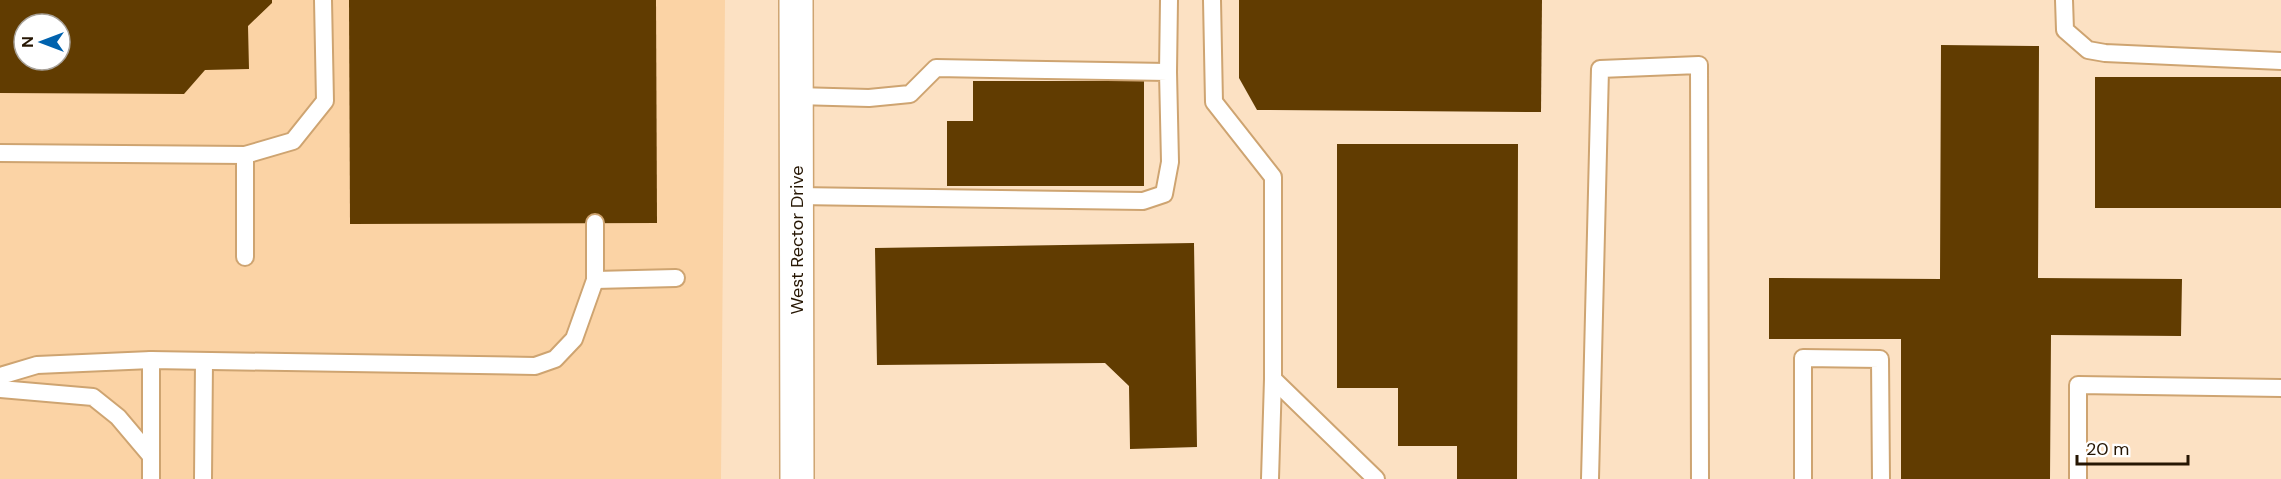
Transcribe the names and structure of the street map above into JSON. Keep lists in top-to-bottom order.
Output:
{
  "streets": {
    "street": ["West Rector Drive"]
  },
  "scale_bar": "20 m",
  "north": "left"
}
